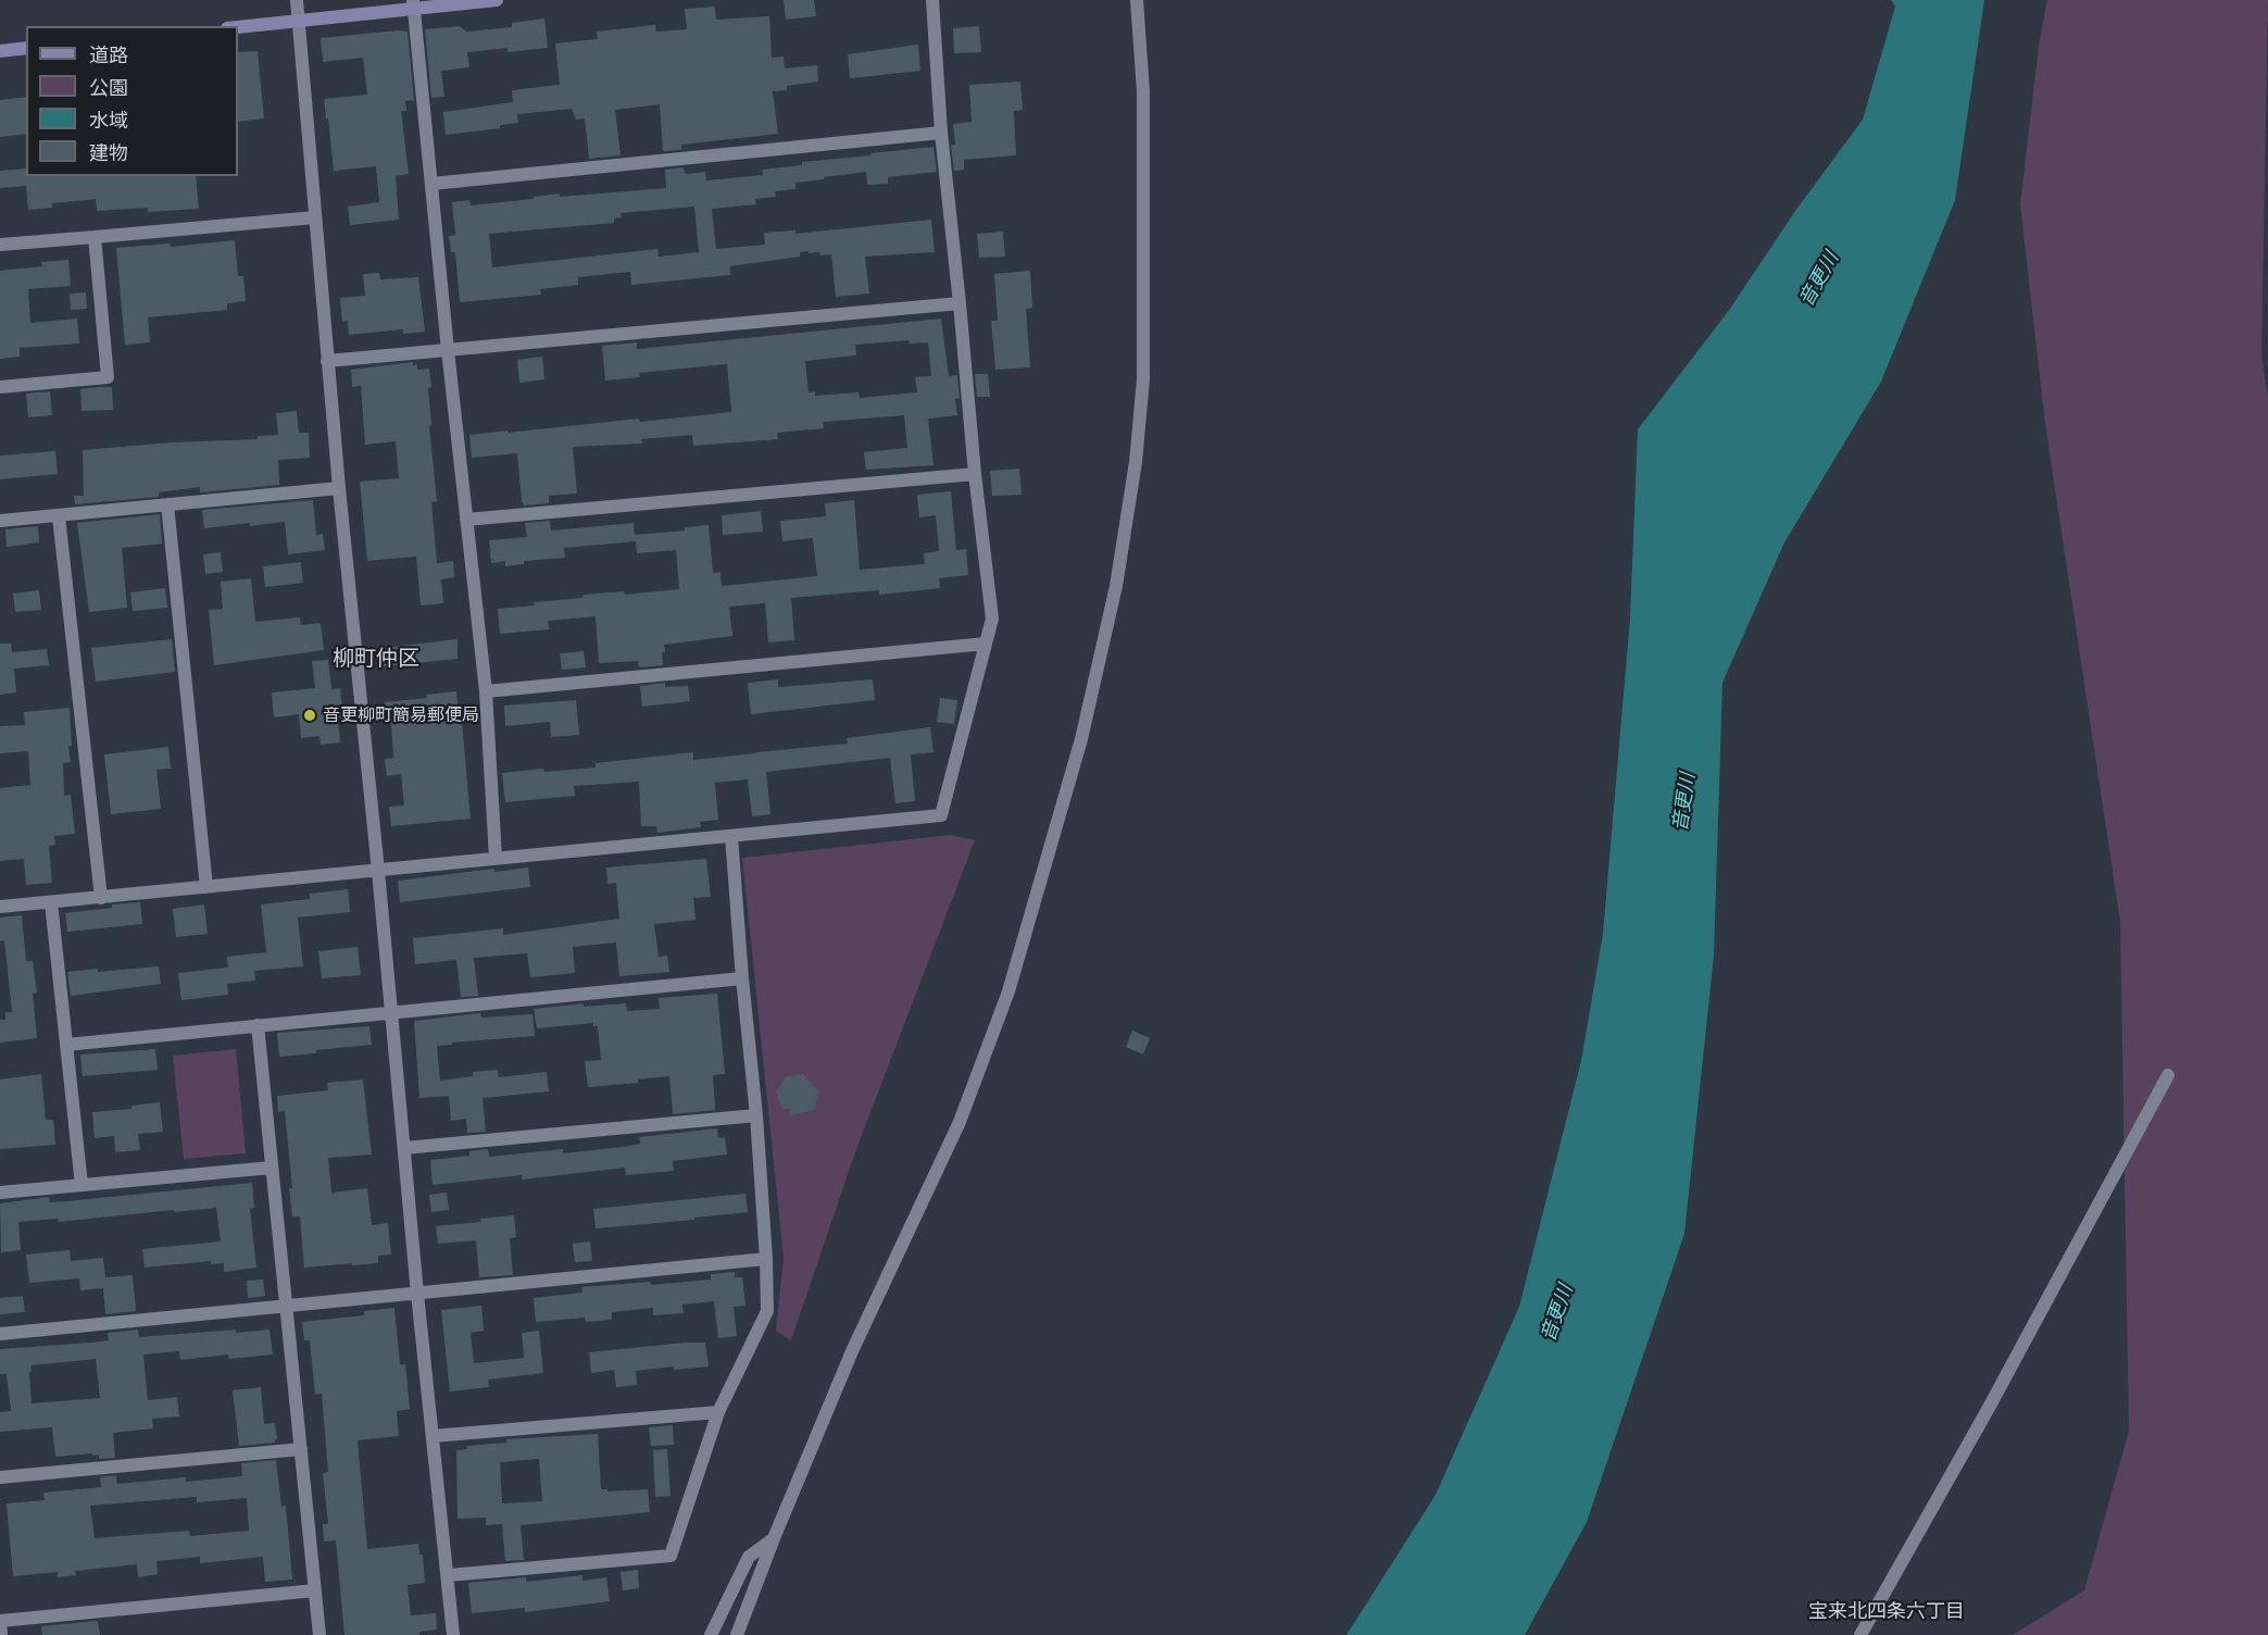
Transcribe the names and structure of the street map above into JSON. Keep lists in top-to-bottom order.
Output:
{
  "districts": ["柳町仲区", "宝来北四条六丁目"],
  "water": ["音更川"],
  "places": ["音更柳町簡易郵便局"],
  "legend": [
    "道路",
    "公園",
    "水域",
    "建物"
  ]
}
